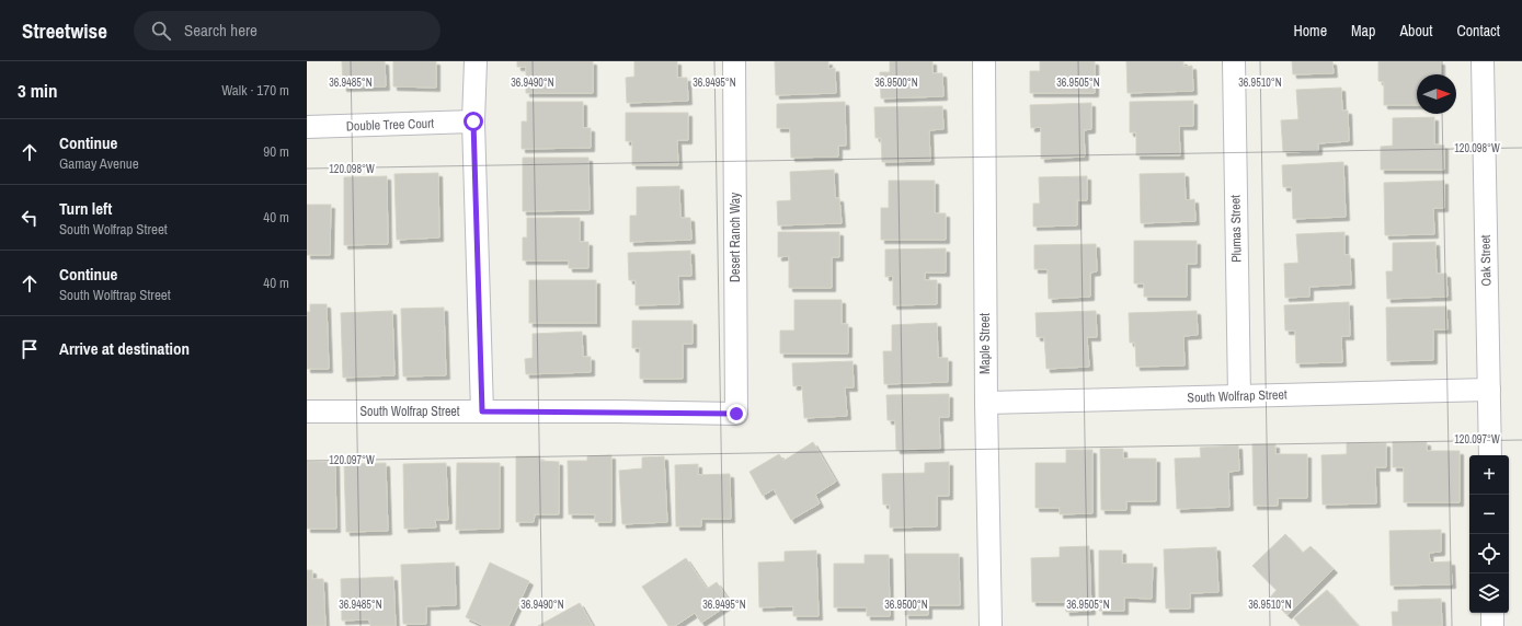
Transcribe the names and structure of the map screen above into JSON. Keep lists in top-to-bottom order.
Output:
{
  "streets": {
    "street": [
      "Double Tree Court",
      "Plumas Street",
      "Desert Ranch Way",
      "Oak Street",
      "Maple Street",
      "South Wolfrap Street"
    ]
  },
  "crossings": [
    ["Plumas Street", "South Wolfrap Street"],
    ["Desert Ranch Way", "South Wolfrap Street"],
    ["Oak Street", "South Wolfrap Street"],
    ["Maple Street", "South Wolfrap Street"]
  ],
  "north": "right",
  "page": {
    "header": "Streetwise",
    "search": "Search here",
    "nav": [
      "Home",
      "Map",
      "About",
      "Contact"
    ],
    "heading": ["3 min", "Walk · 170 m"],
    "list": [
      ["Continue", "Gamay Avenue", "90 m"],
      ["Turn left", "South Wolfrap Street", "40 m"],
      ["Continue", "South Wolftrap Street", "40 m"],
      "Arrive at destination"
    ],
    "map_buttons": ["+", "−"]
  },
  "coordinates": [
    "36.9485°N",
    "36.9490°N",
    "36.9495°N",
    "36.9500°N",
    "36.9505°N",
    "36.9510°N",
    "120.098°W",
    "120.097°W"
  ]
}
